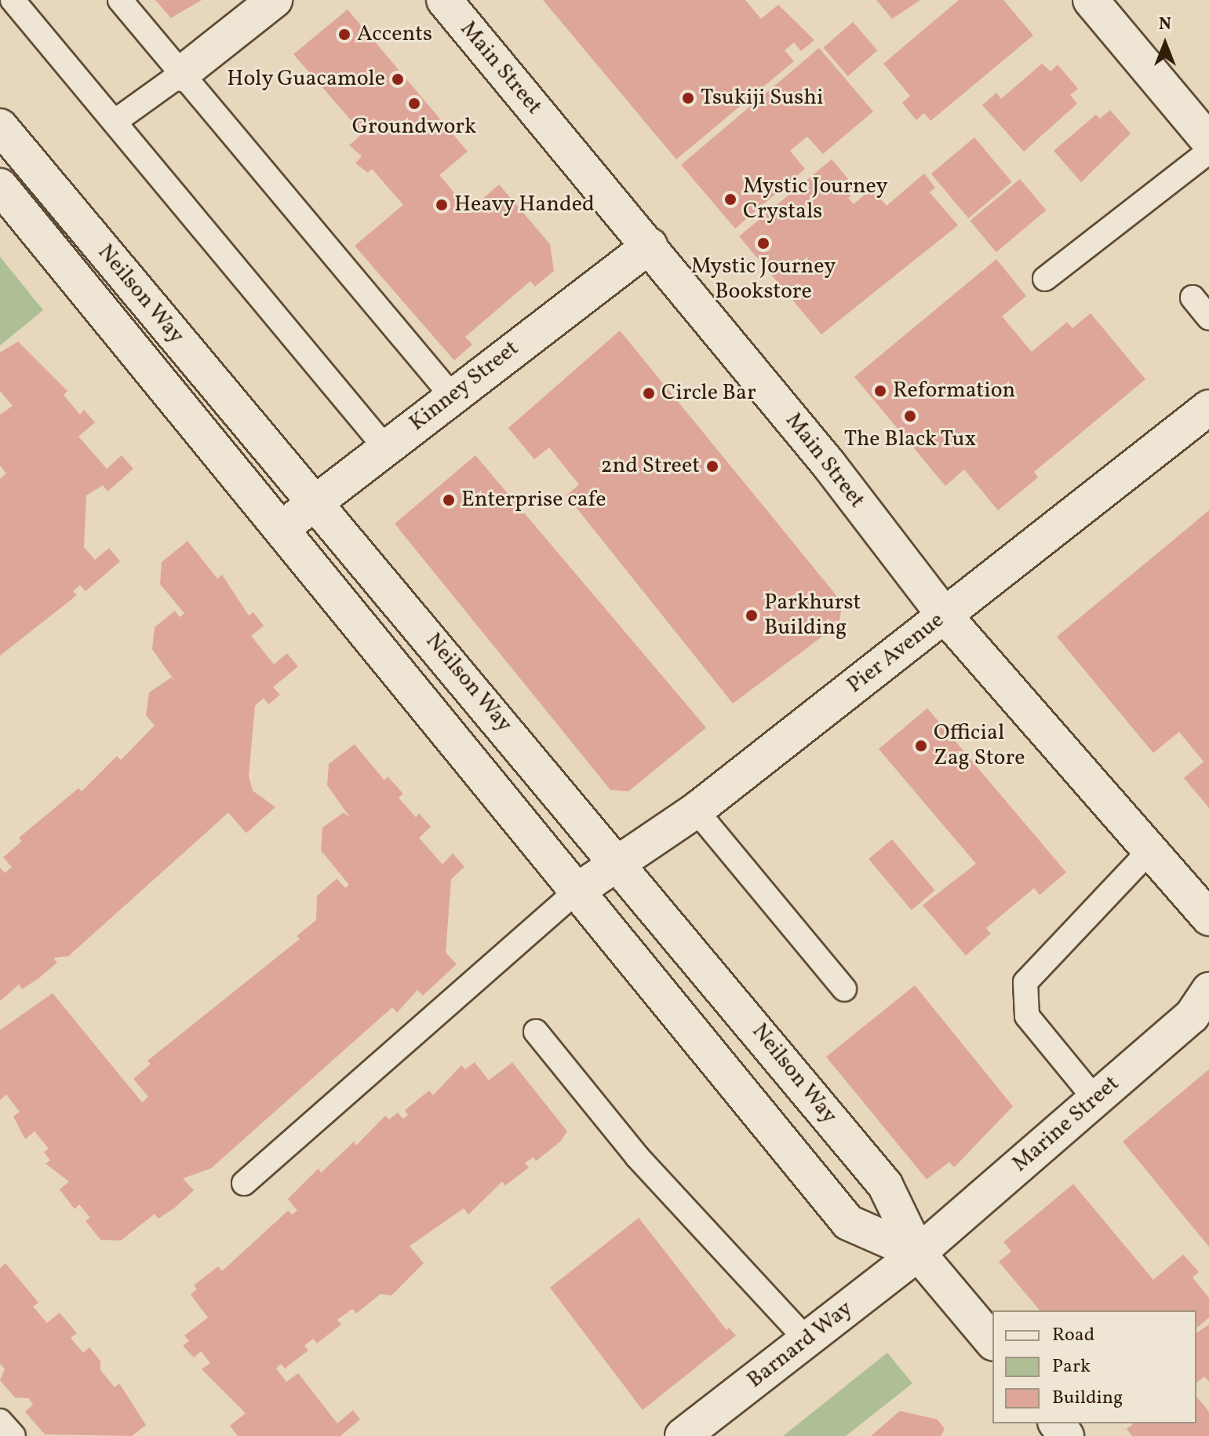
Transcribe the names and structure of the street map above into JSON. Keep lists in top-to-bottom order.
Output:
{
  "streets": {
    "street": [
      "Main Street",
      "Neilson Way",
      "Kinney Street",
      "Pier Avenue",
      "Marine Street",
      "Barnard Way"
    ]
  },
  "crossings": [
    ["Main Street", "Kinney Street"],
    ["Main Street", "Pier Avenue"],
    ["Neilson Way", "Kinney Street"],
    ["Neilson Way", "Pier Avenue"],
    ["Neilson Way", "Marine Street"],
    ["Neilson Way", "Barnard Way"],
    ["Marine Street", "Barnard Way"]
  ],
  "places": [
    "Accents",
    "Holy Guacamole",
    "Tsukiji Sushi",
    "Groundwork",
    "Mystic Journey Crystals",
    "Heavy Handed",
    "Mystic Journey Bookstore",
    "Reformation",
    "Circle Bar",
    "The Black Tux",
    "2nd Street",
    "Enterprise cafe",
    "Parkhurst Building",
    "Official Zag Store"
  ],
  "legend": ["Road", "Park", "Building"],
  "north": "top"
}
